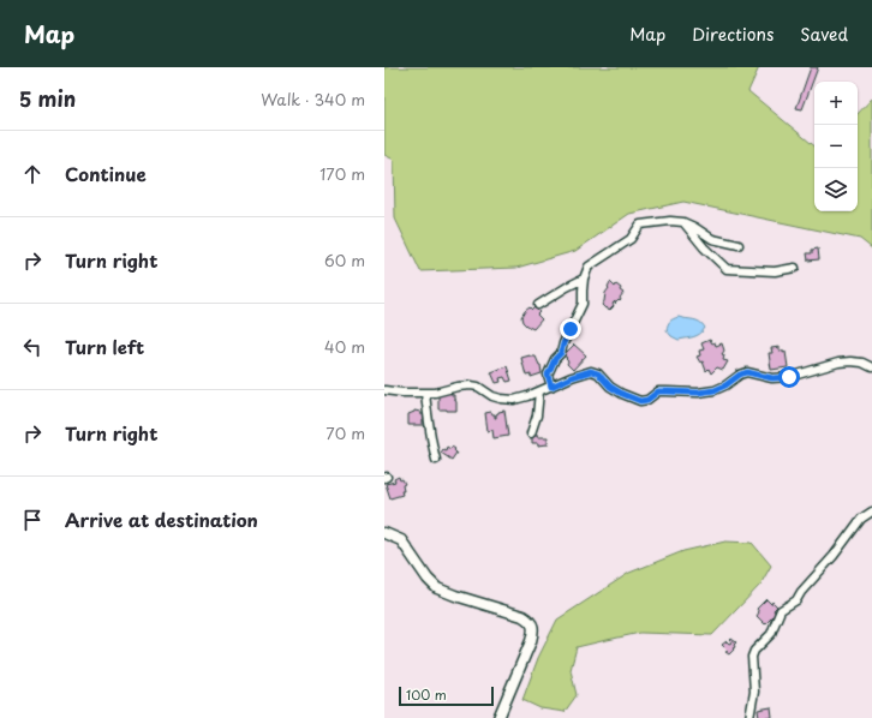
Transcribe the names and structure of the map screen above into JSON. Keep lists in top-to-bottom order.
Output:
{
  "scale_bar": "100 m",
  "page": {
    "header": "Map",
    "nav": ["Map", "Directions", "Saved"],
    "heading": ["5 min", "Walk · 340 m"],
    "map_buttons": ["+", "−"],
    "list": [
      ["Continue", "170 m"],
      ["Turn right", "60 m"],
      ["Turn left", "40 m"],
      ["Turn right", "70 m"],
      "Arrive at destination"
    ],
    "scale": "100 m"
  }
}
